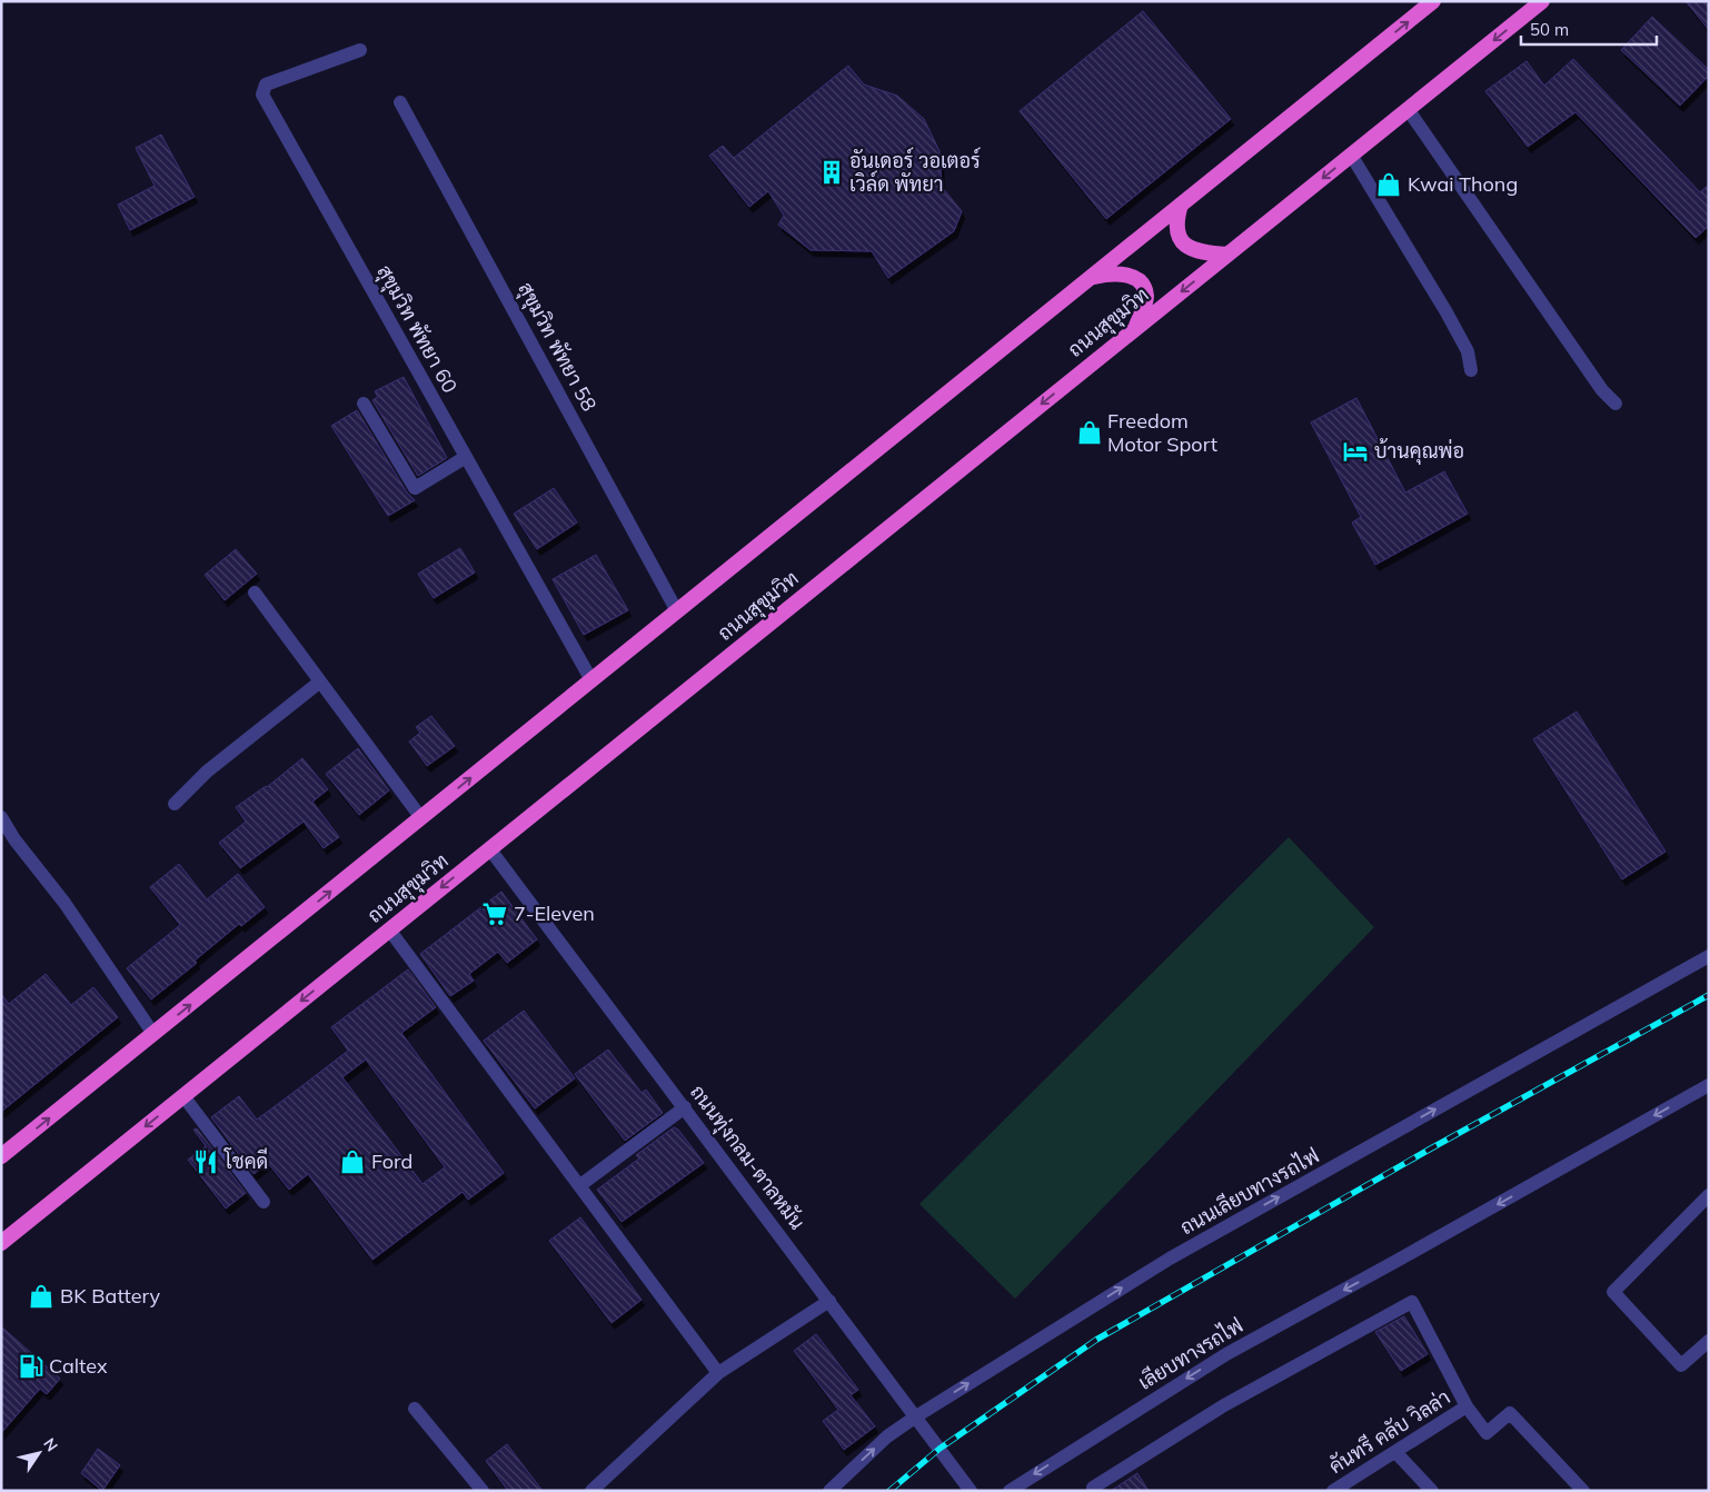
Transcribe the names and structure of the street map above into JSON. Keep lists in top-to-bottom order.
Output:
{
  "streets": {
    "highway": ["ถนนสุขุมวิท"],
    "street": [
      "สุขุมวิท พัทยา 60",
      "สุขุมวิท พัทยา 58",
      "ถนนทุ่งกลม-ตาลหมัน",
      "ถนนเลียบทางรถไฟ",
      "เลียบทางรถไฟ",
      "คันทรี คลับ วิลล่า"
    ]
  },
  "crossings": [
    ["ถนนสุขุมวิท", "ถนนทุ่งกลม-ตาลหมัน"],
    ["ถนนทุ่งกลม-ตาลหมัน", "ถนนเลียบทางรถไฟ"]
  ],
  "one_way": ["ถนนเลียบทางรถไฟ", "เลียบทางรถไฟ"],
  "places": {
    "building": ["อันเดอร์ วอเตอร์ เวิล์ด พัทยา"],
    "shop": [
      "Kwai Thong",
      "Freedom Motor Sport",
      "Ford",
      "BK Battery"
    ],
    "hotel": ["บ้านคุณพ่อ"],
    "supermarket": ["7-Eleven"],
    "restaurant": ["โชคดี"],
    "fuel station": ["Caltex"]
  },
  "scale_bar": "50 m",
  "north": "top right"
}
